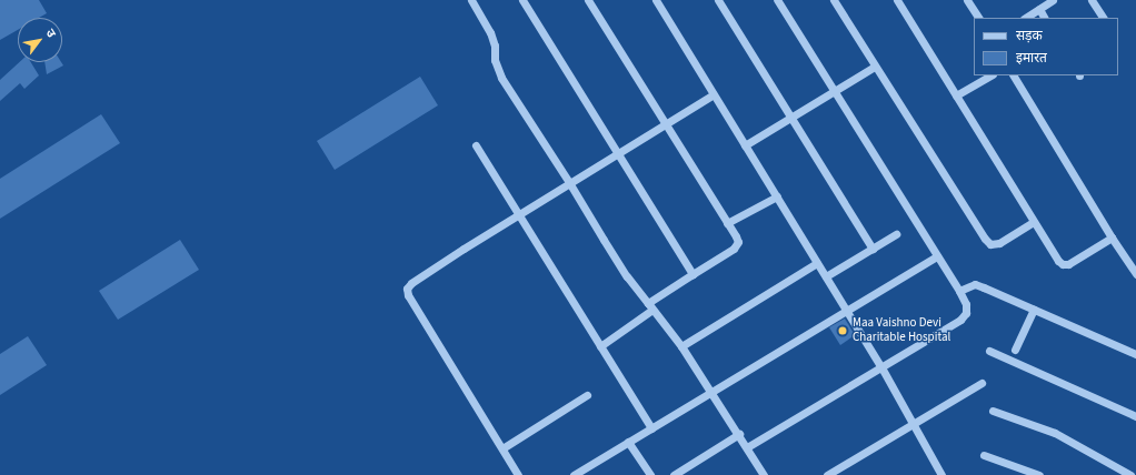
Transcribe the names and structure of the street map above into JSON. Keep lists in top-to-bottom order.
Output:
{
  "places": ["Maa Vaishno Devi Charitable Hospital"],
  "legend": ["सड़क", "इमारत"],
  "north": "top right"
}
